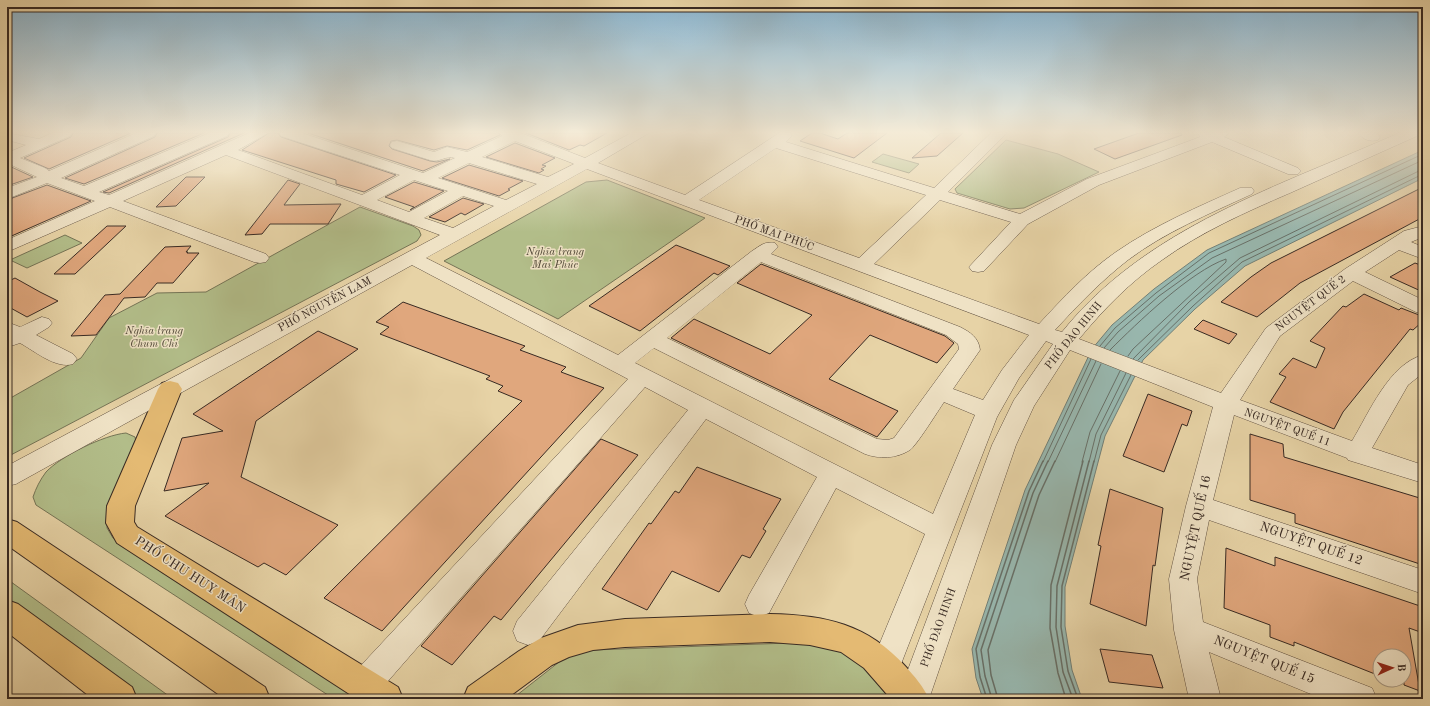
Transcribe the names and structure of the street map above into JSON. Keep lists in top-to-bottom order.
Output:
{
  "streets": {
    "main road": ["PHỐ CHU HUY MÂN"],
    "street": [
      "PHỐ MAI PHÚC",
      "NGUYỆT QUẾ 2",
      "PHỐ NGUYỄN LAM",
      "PHỐ ĐÀO HINH",
      "NGUYỆT QUẾ 11",
      "NGUYỆT QUẾ 16",
      "NGUYỆT QUẾ 12",
      "NGUYỆT QUẾ 15"
    ]
  },
  "crossings": [
    ["PHỐ MAI PHÚC", "PHỐ ĐÀO HINH"],
    ["PHỐ MAI PHÚC", "NGUYỆT QUẾ 11"],
    ["NGUYỆT QUẾ 2", "NGUYỆT QUẾ 11"],
    ["NGUYỆT QUẾ 2", "NGUYỆT QUẾ 16"],
    ["PHỐ NGUYỄN LAM", "PHỐ CHU HUY MÂN"],
    ["PHỐ ĐÀO HINH", "NGUYỆT QUẾ 11"],
    ["NGUYỆT QUẾ 11", "NGUYỆT QUẾ 16"],
    ["NGUYỆT QUẾ 16", "NGUYỆT QUẾ 12"],
    ["NGUYỆT QUẾ 16", "NGUYỆT QUẾ 15"]
  ],
  "parks": ["Nghĩa trang Mai Phúc", "Nghĩa trang Chum Chi"],
  "north": "right"
}
